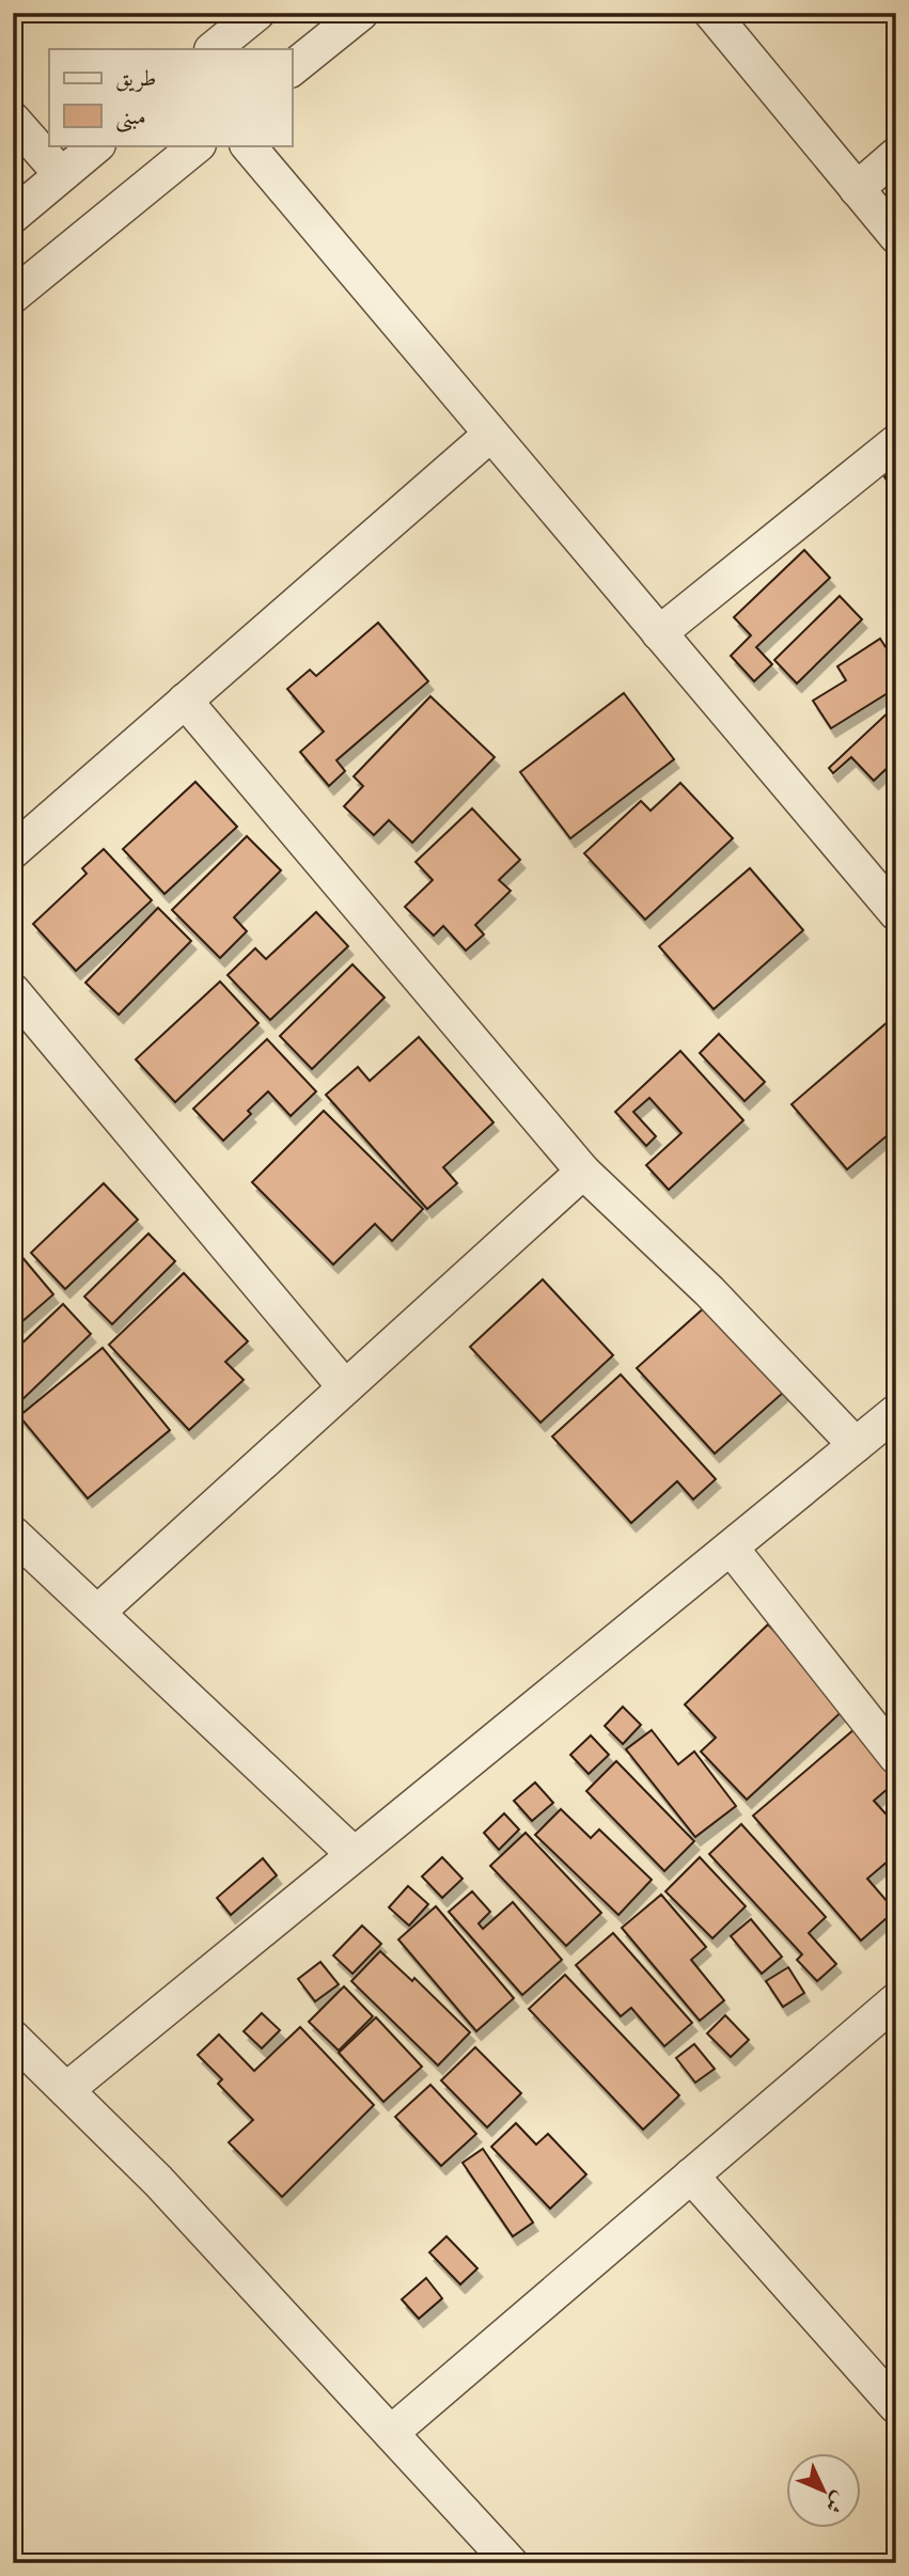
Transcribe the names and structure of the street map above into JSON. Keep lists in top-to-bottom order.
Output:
{
  "legend": ["طريق", "مبنى"],
  "north": "bottom right"
}
